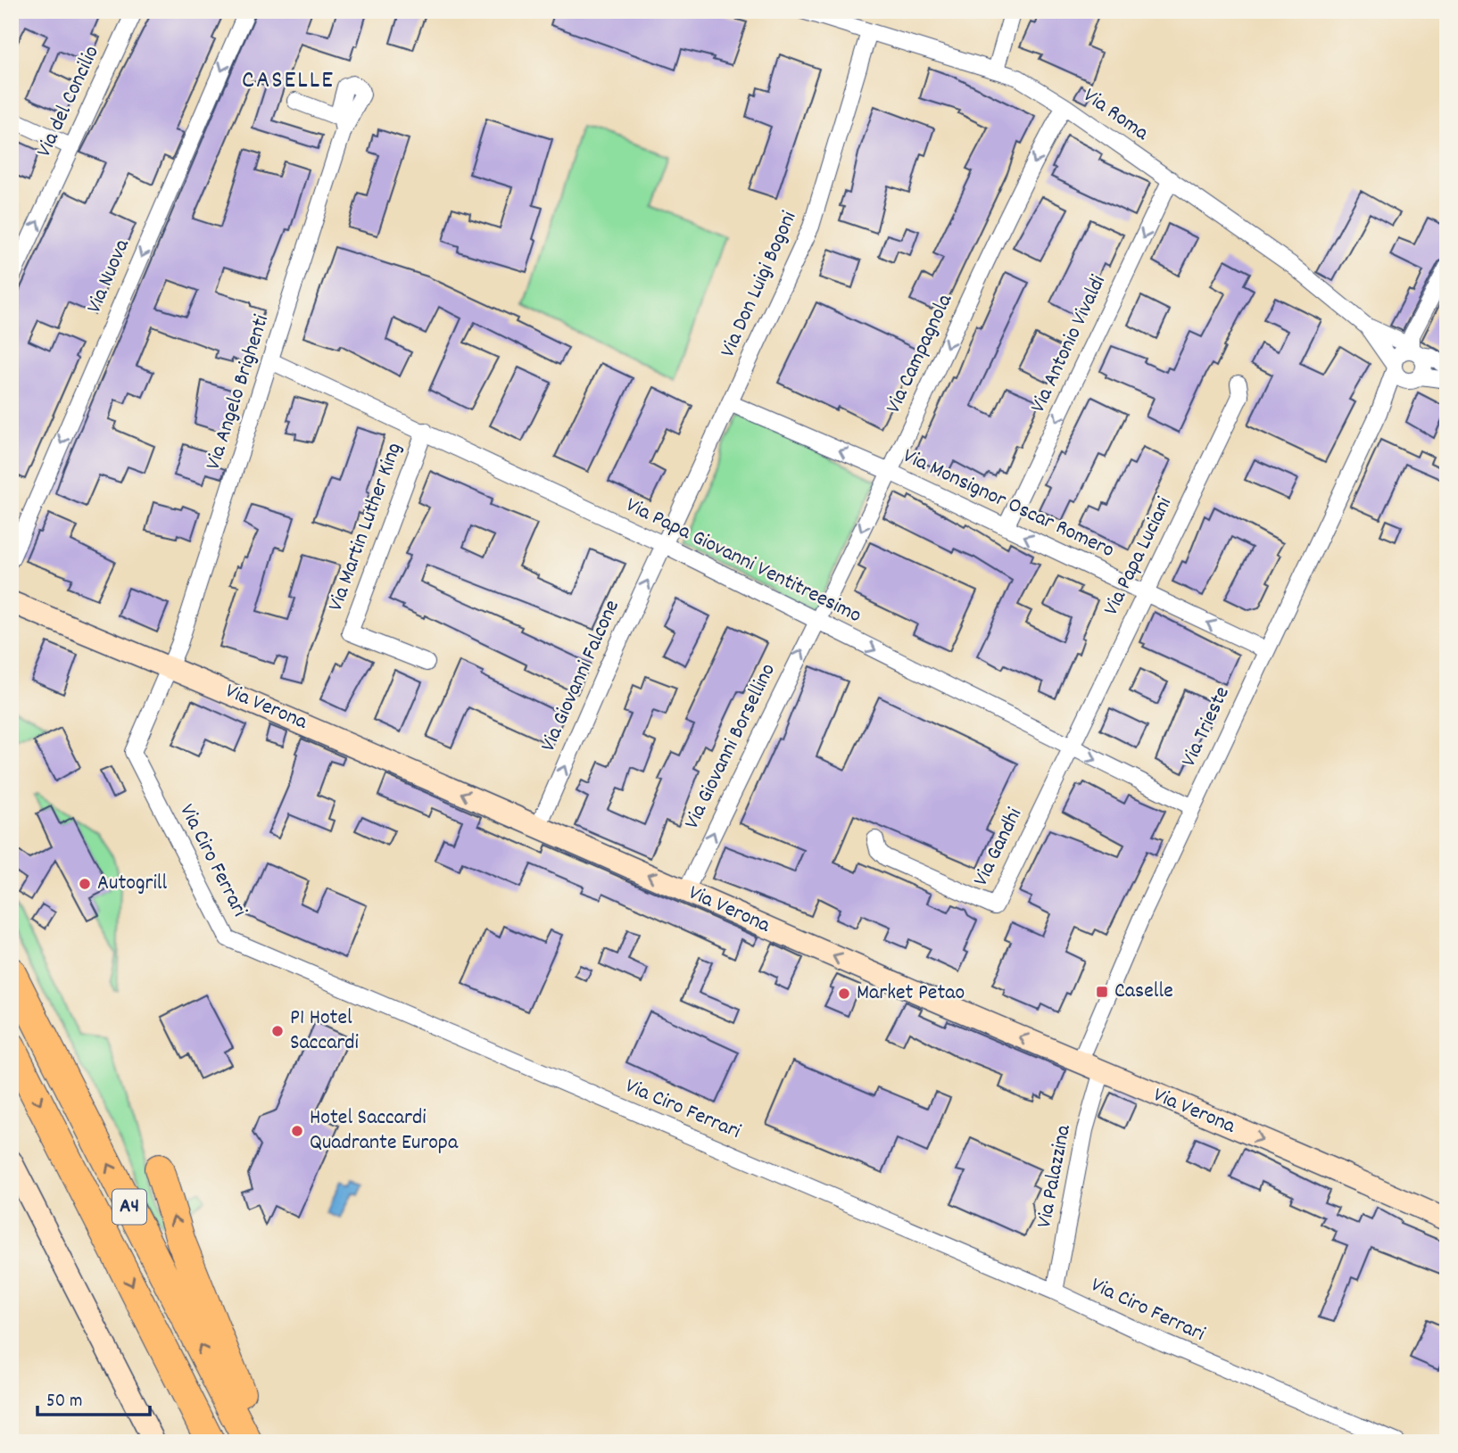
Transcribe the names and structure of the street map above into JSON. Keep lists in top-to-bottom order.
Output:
{
  "streets": {
    "highway": ["A4"],
    "street": [
      "Via del Concilio",
      "Via Roma",
      "Via Nuova",
      "Via Don Luigi Bogoni",
      "Via Antonio Vivaldi",
      "Via Campagnola",
      "Via Angelo Brighenti",
      "Via Monsignor Oscar Romero",
      "Via Martin Luther King",
      "Via Papa Luciani",
      "Via Papa Giovanni Ventitreesimo",
      "Via Giovanni Falcone",
      "Via Verona",
      "Via Trieste",
      "Via Giovanni Borsellino",
      "Via Gandhi",
      "Via Ciro Ferrari",
      "Via Palazzina"
    ]
  },
  "crossings": [
    ["Via Roma", "Via Don Luigi Bogoni"],
    ["Via Roma", "Via Antonio Vivaldi"],
    ["Via Roma", "Via Campagnola"],
    ["Via Roma", "Via Trieste"],
    ["Via Don Luigi Bogoni", "Via Monsignor Oscar Romero"],
    ["Via Don Luigi Bogoni", "Via Papa Giovanni Ventitreesimo"],
    ["Via Don Luigi Bogoni", "Via Giovanni Falcone"],
    ["Via Antonio Vivaldi", "Via Monsignor Oscar Romero"],
    ["Via Campagnola", "Via Monsignor Oscar Romero"],
    ["Via Campagnola", "Via Papa Giovanni Ventitreesimo"],
    ["Via Campagnola", "Via Giovanni Borsellino"],
    ["Via Angelo Brighenti", "Via Papa Giovanni Ventitreesimo"],
    ["Via Angelo Brighenti", "Via Verona"],
    ["Via Angelo Brighenti", "Via Ciro Ferrari"],
    ["Via Monsignor Oscar Romero", "Via Papa Luciani"],
    ["Via Monsignor Oscar Romero", "Via Trieste"],
    ["Via Martin Luther King", "Via Papa Giovanni Ventitreesimo"],
    ["Via Papa Luciani", "Via Papa Giovanni Ventitreesimo"],
    ["Via Papa Luciani", "Via Gandhi"],
    ["Via Papa Giovanni Ventitreesimo", "Via Giovanni Falcone"],
    ["Via Papa Giovanni Ventitreesimo", "Via Trieste"],
    ["Via Papa Giovanni Ventitreesimo", "Via Giovanni Borsellino"],
    ["Via Papa Giovanni Ventitreesimo", "Via Gandhi"],
    ["Via Giovanni Falcone", "Via Verona"],
    ["Via Verona", "Via Trieste"],
    ["Via Verona", "Via Giovanni Borsellino"],
    ["Via Verona", "Via Ciro Ferrari"],
    ["Via Verona", "Via Palazzina"],
    ["Via Ciro Ferrari", "Via Palazzina"]
  ],
  "one_way": [
    "Via del Concilio",
    "Via Nuova",
    "Via Antonio Vivaldi",
    "Via Campagnola",
    "Via Monsignor Oscar Romero",
    "Via Papa Giovanni Ventitreesimo",
    "Via Giovanni Falcone",
    "Via Giovanni Borsellino"
  ],
  "districts": ["CASELLE"],
  "places": {
    "other": [
      "Autogrill",
      "Market Petao",
      "P1 Hotel Saccardi",
      "Hotel Saccardi Quadrante Europa"
    ],
    "transit": ["Caselle"]
  },
  "scale_bar": "50 m"
}
